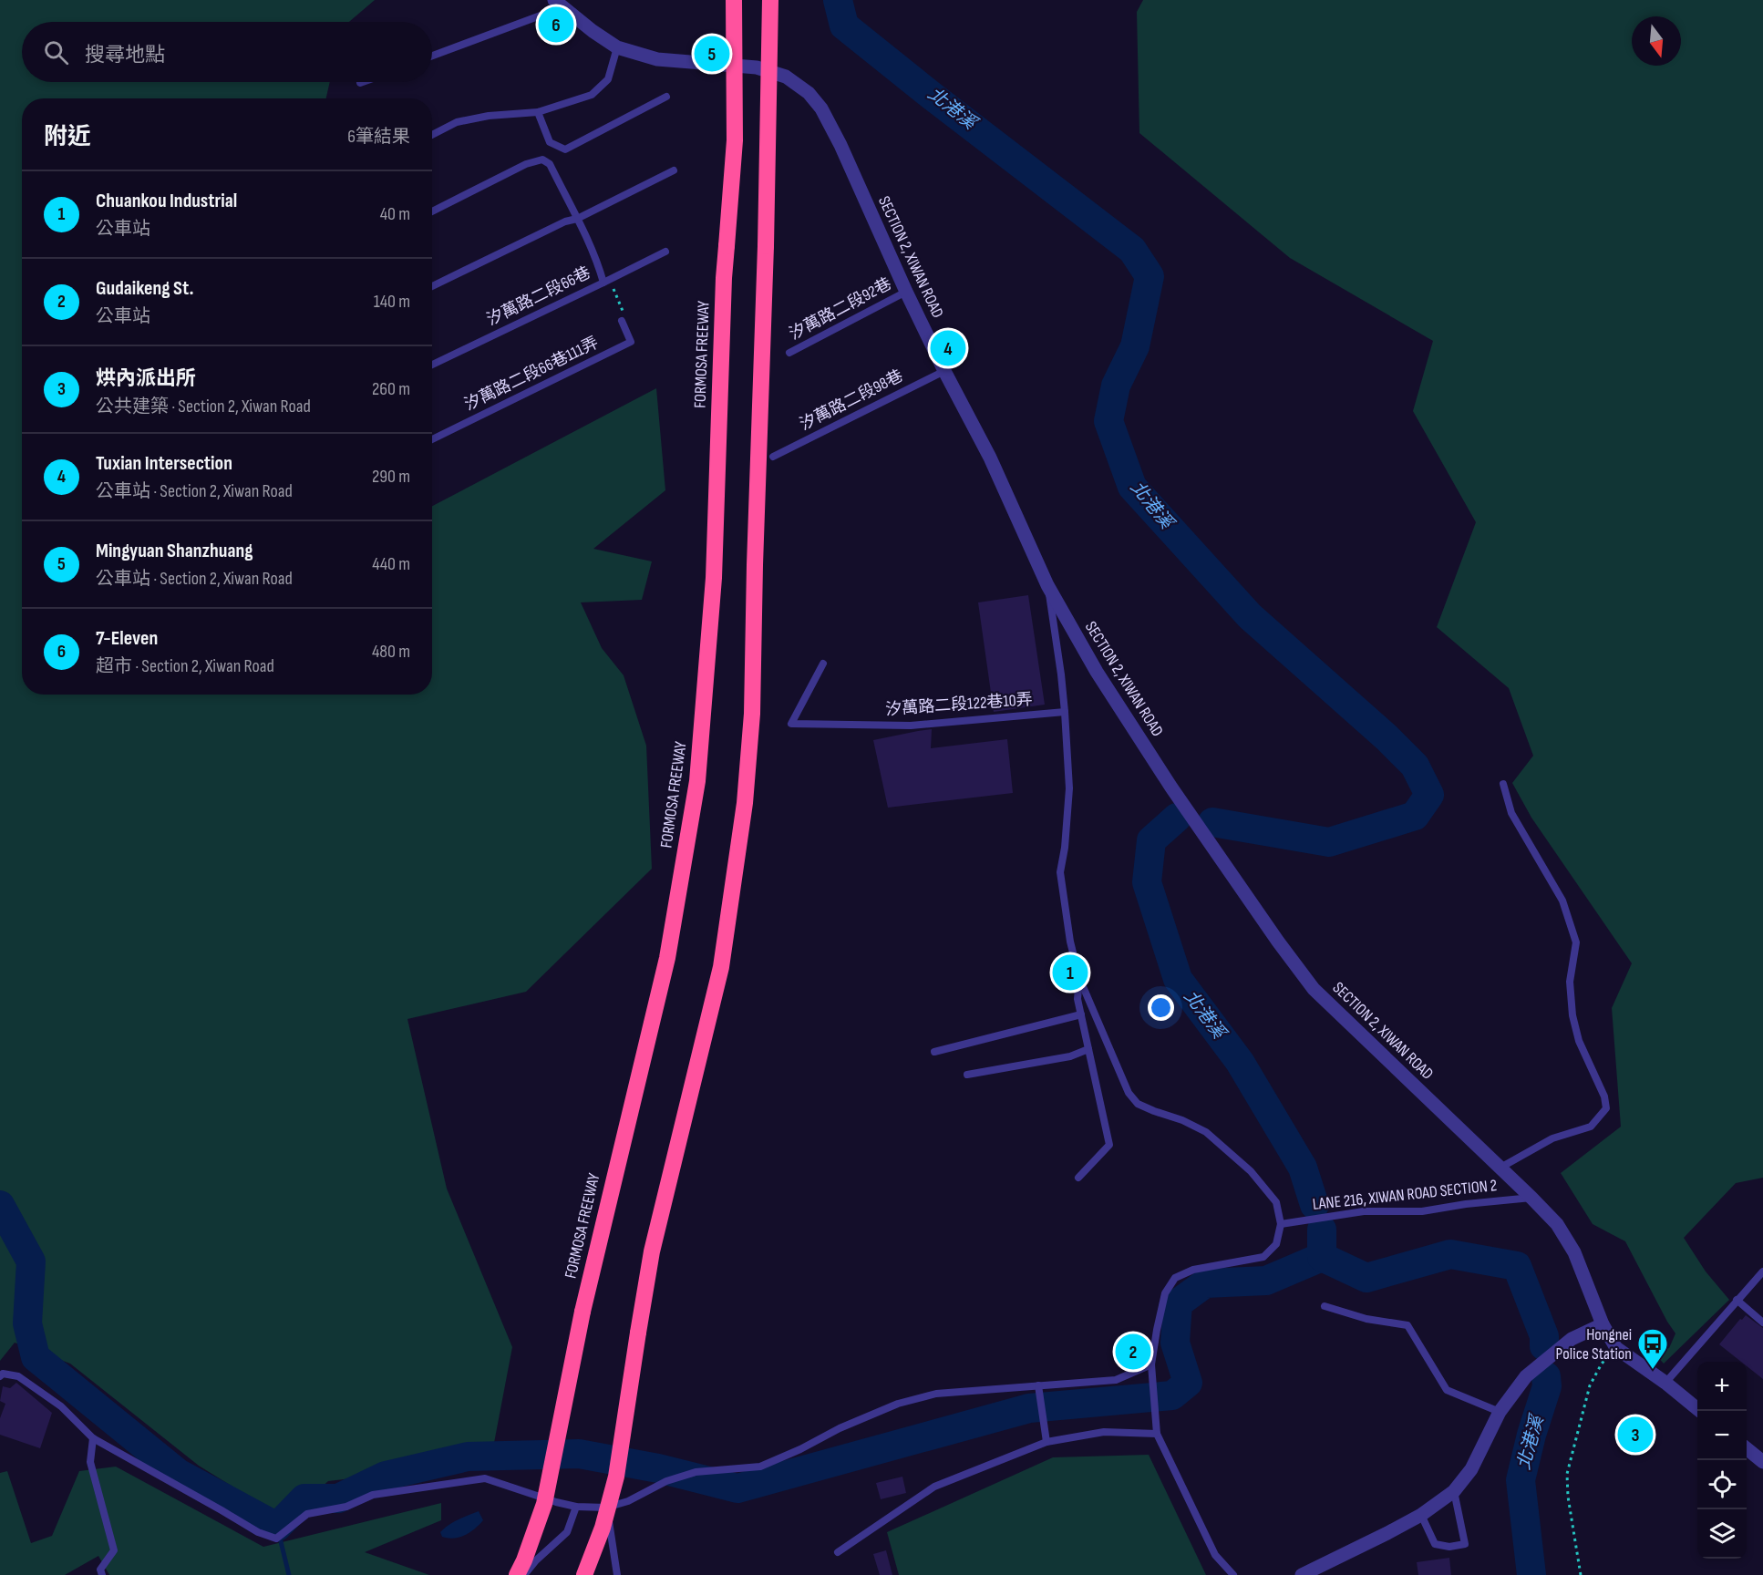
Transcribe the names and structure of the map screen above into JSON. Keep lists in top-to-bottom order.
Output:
{
  "streets": {
    "highway": ["FORMOSA FREEWAY"],
    "street": ["SECTION 2, XIWAN ROAD"],
    "lane": [
      "汐萬路二段66巷",
      "汐萬路二段92巷",
      "汐萬路二段66巷111弄",
      "汐萬路二段98巷",
      "汐萬路二段122巷10弄",
      "LANE 216, XIWAN ROAD SECTION 2"
    ]
  },
  "crossings": [
    ["SECTION 2, XIWAN ROAD", "汐萬路二段92巷"],
    ["SECTION 2, XIWAN ROAD", "汐萬路二段98巷"],
    ["SECTION 2, XIWAN ROAD", "LANE 216, XIWAN ROAD SECTION 2"]
  ],
  "water": ["北港溪"],
  "places": {
    "bus stop": ["Hongnei Police Station"]
  },
  "north": "bottom",
  "page": {
    "pins": [
      "6",
      "5",
      "4",
      "1",
      "2",
      "3"
    ],
    "search": "搜尋地點",
    "heading": ["附近", "6筆結果"],
    "list": [
      {
        "mark": "1",
        "name": "Chuankou Industrial",
        "note": "公車站",
        "value": "40 m"
      },
      {
        "mark": "2",
        "name": "Gudaikeng St.",
        "note": "公車站",
        "value": "140 m"
      },
      {
        "mark": "3",
        "name": "烘內派出所",
        "note": "公共建築 · Section 2, Xiwan Road",
        "value": "260 m"
      },
      {
        "mark": "4",
        "name": "Tuxian Intersection",
        "note": "公車站 · Section 2, Xiwan Road",
        "value": "290 m"
      },
      {
        "mark": "5",
        "name": "Mingyuan Shanzhuang",
        "note": "公車站 · Section 2, Xiwan Road",
        "value": "440 m"
      },
      {
        "mark": "6",
        "name": "7-Eleven",
        "note": "超市 · Section 2, Xiwan Road",
        "value": "480 m"
      }
    ],
    "map_buttons": ["+", "−"]
  }
}
